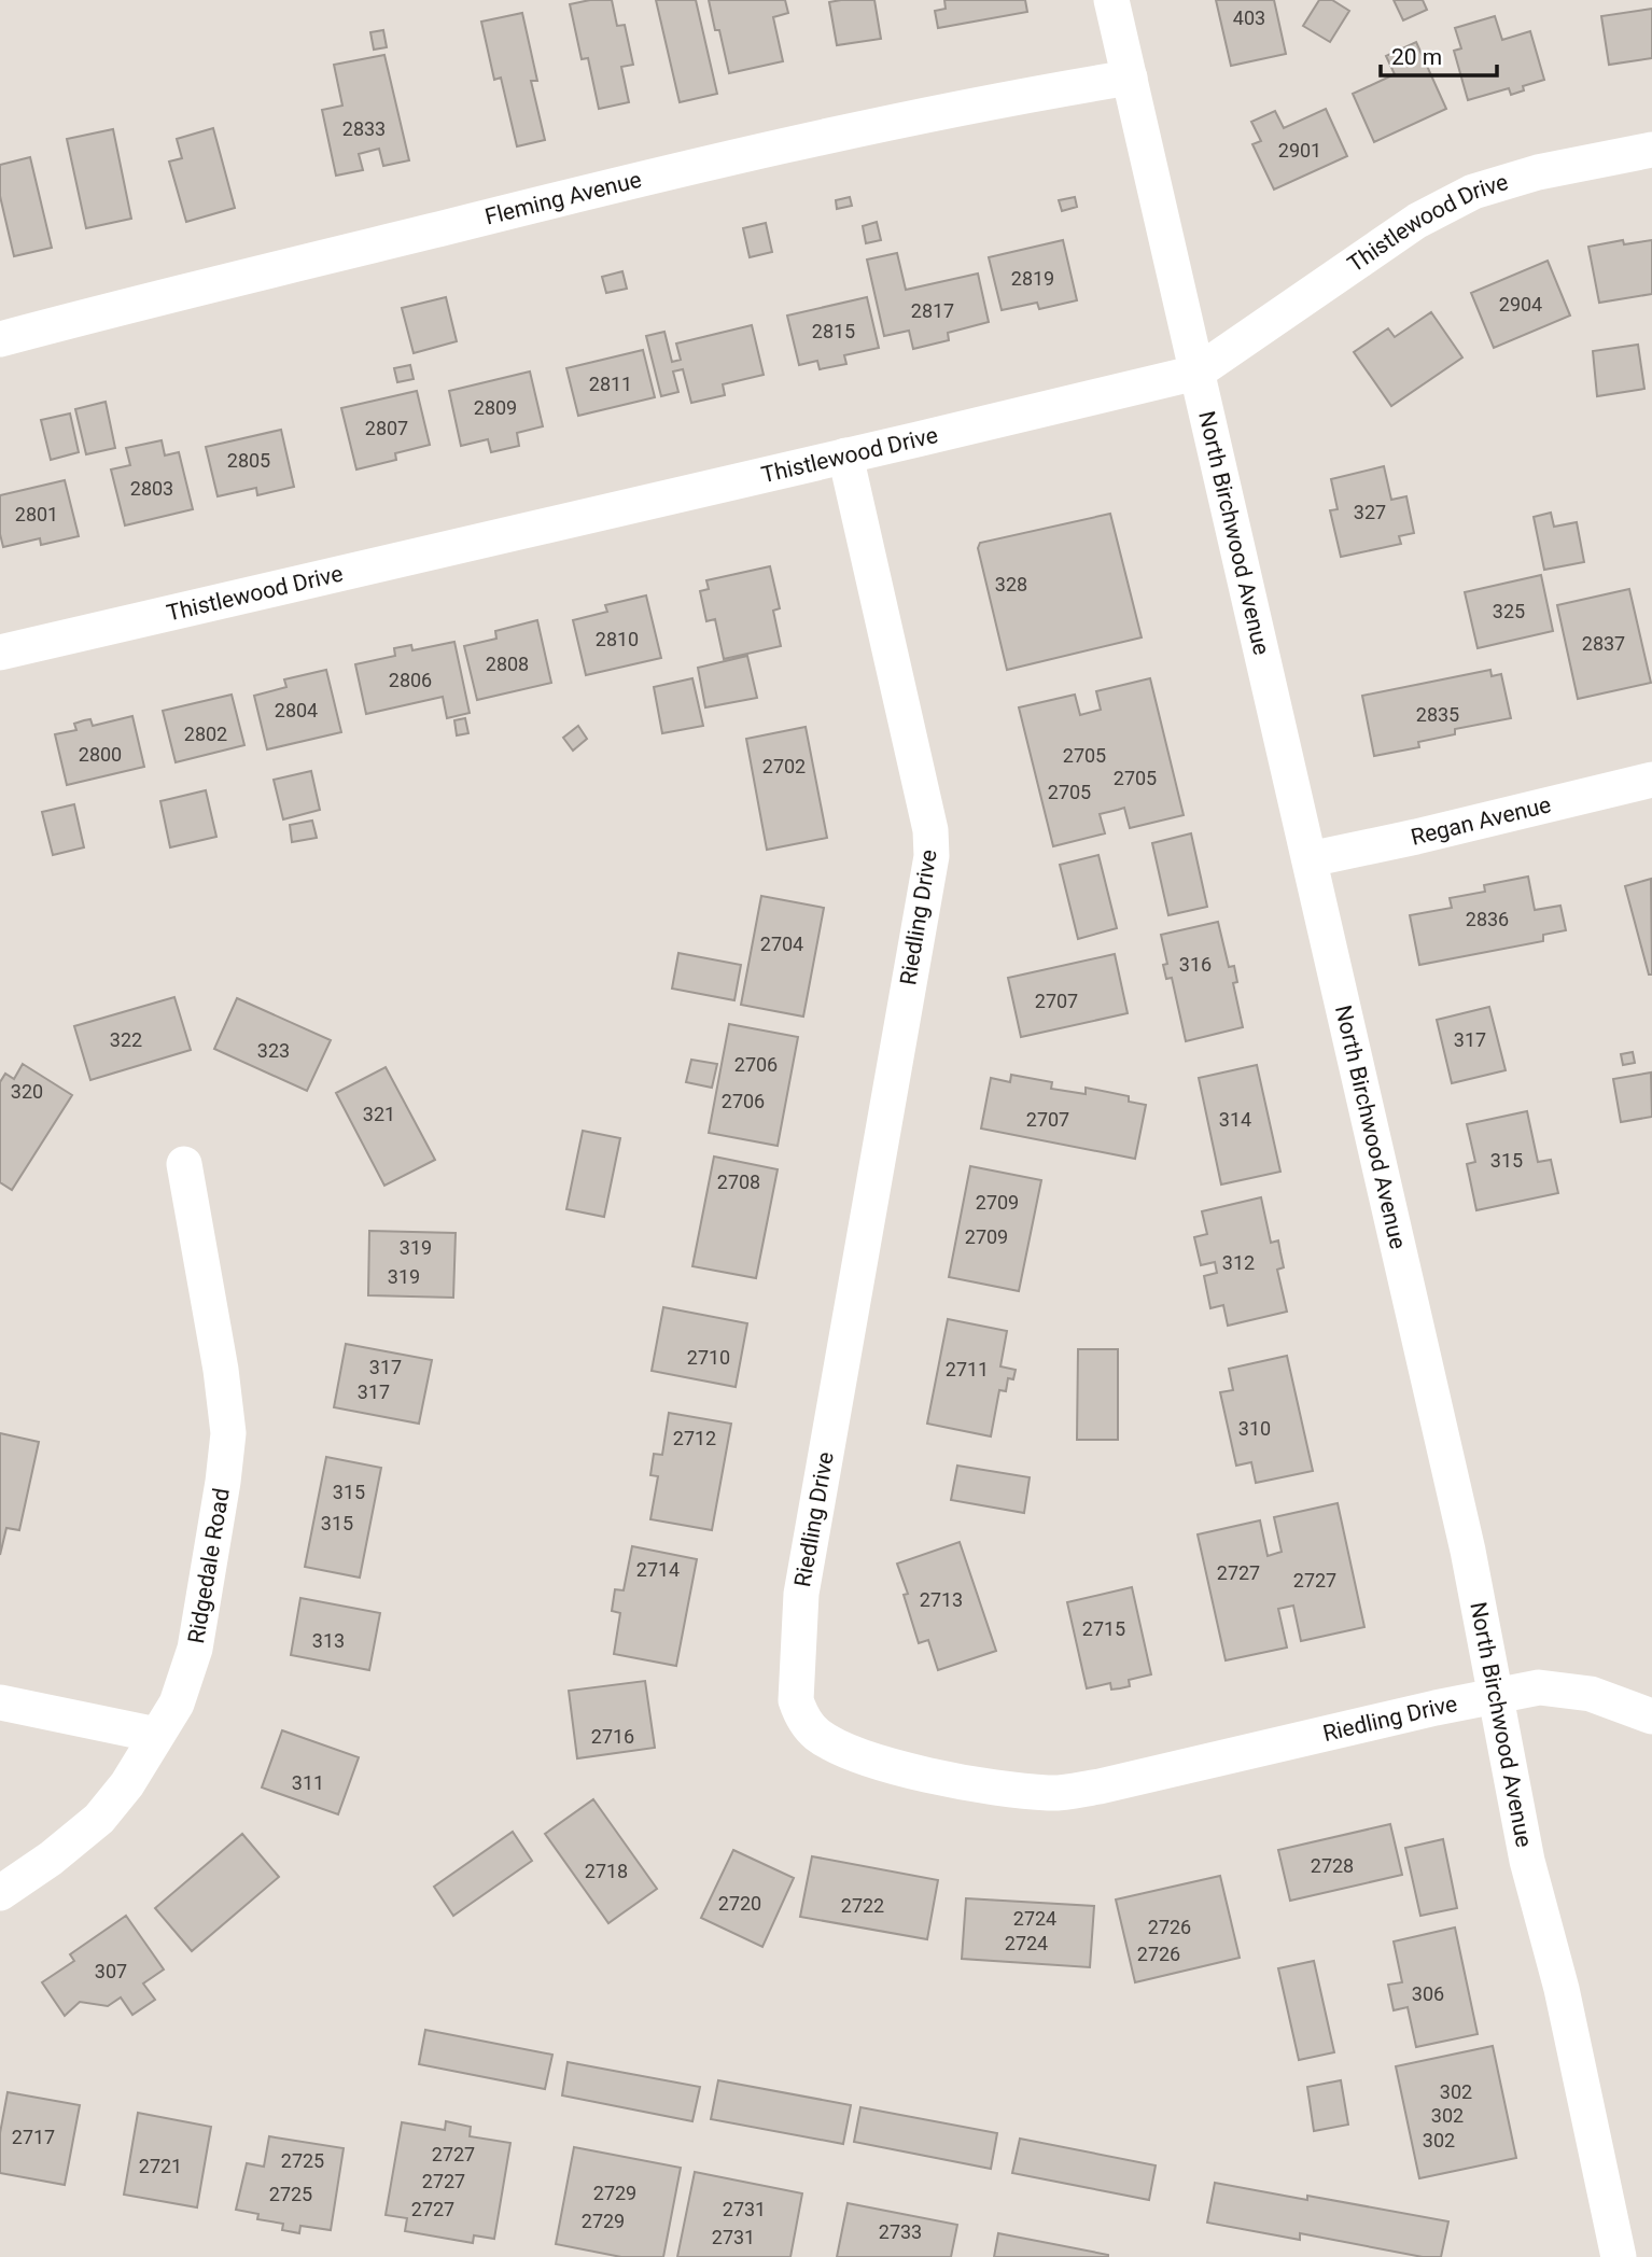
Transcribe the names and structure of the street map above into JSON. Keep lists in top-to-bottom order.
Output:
{
  "streets": {
    "street": [
      "Fleming Avenue",
      "Thistlewood Drive",
      "North Birchwood Avenue",
      "Regan Avenue",
      "Riedling Drive",
      "Ridgedale Road"
    ]
  },
  "crossings": [
    ["Fleming Avenue", "North Birchwood Avenue"],
    ["Thistlewood Drive", "North Birchwood Avenue"],
    ["Thistlewood Drive", "Riedling Drive"],
    ["North Birchwood Avenue", "Regan Avenue"],
    ["North Birchwood Avenue", "Riedling Drive"]
  ],
  "house_numbers": [
    "403",
    "2833",
    "2901",
    "2819",
    "2904",
    "2817",
    "2815",
    "2811",
    "2809",
    "2807",
    "2805",
    "2803",
    "327",
    "2801",
    "328",
    "325",
    "2810",
    "2837",
    "2808",
    "2806",
    "2804",
    "2835",
    "2802",
    "2800",
    "2705",
    "2702",
    "2705",
    "2705",
    "2836",
    "2704",
    "316",
    "2707",
    "322",
    "317",
    "323",
    "2706",
    "320",
    "2706",
    "321",
    "2707",
    "314",
    "315",
    "2708",
    "2709",
    "2709",
    "319",
    "312",
    "319",
    "2710",
    "317",
    "2711",
    "317",
    "310",
    "2712",
    "315",
    "315",
    "2714",
    "2727",
    "2727",
    "2713",
    "2715",
    "313",
    "2716",
    "311",
    "2728",
    "2718",
    "2720",
    "2722",
    "2724",
    "2726",
    "2724",
    "2726",
    "307",
    "306",
    "302",
    "302",
    "2717",
    "302",
    "2727",
    "2725",
    "2721",
    "2727",
    "2729",
    "2725",
    "2727",
    "2731",
    "2729",
    "2733",
    "2731"
  ],
  "scale_bar": "20 m"
}
